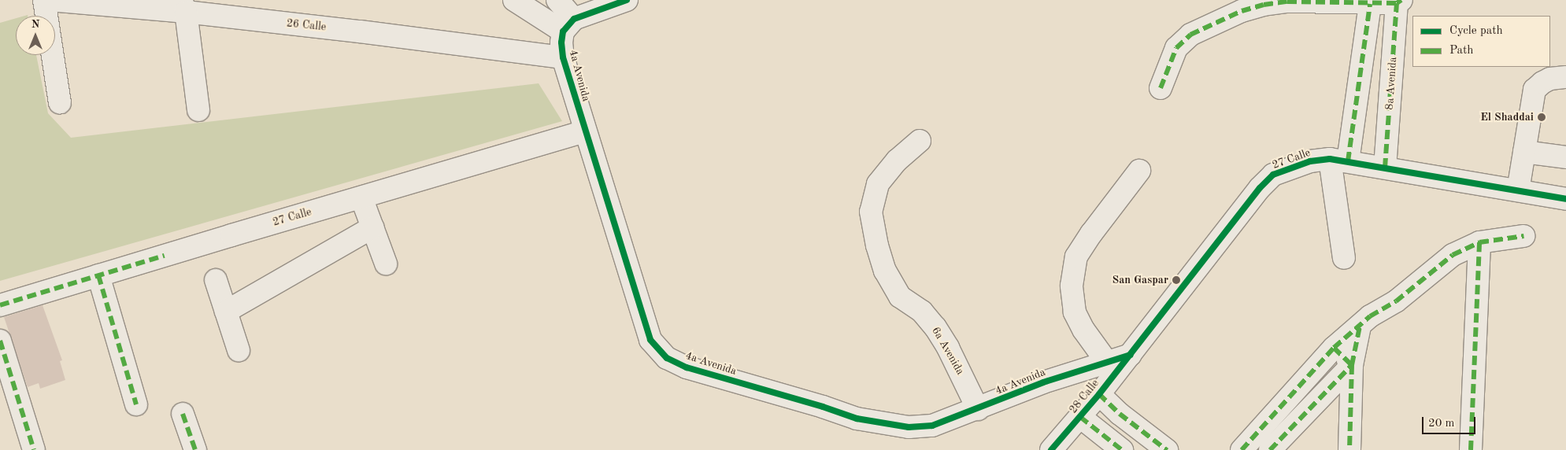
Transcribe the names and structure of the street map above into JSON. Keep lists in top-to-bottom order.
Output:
{
  "streets": {
    "street": [
      "26 Calle",
      "4a Avenida",
      "8a Avenida",
      "27 Calle",
      "6a Avenida",
      "28 Calle"
    ]
  },
  "crossings": [
    ["26 Calle", "4a Avenida"],
    ["4a Avenida", "27 Calle"],
    ["4a Avenida", "6a Avenida"],
    ["4a Avenida", "28 Calle"],
    ["8a Avenida", "27 Calle"],
    ["27 Calle", "28 Calle"]
  ],
  "places": ["El Shaddai", "San Gaspar"],
  "legend": ["Cycle path", "Path"],
  "scale_bar": "20 m",
  "north": "top"
}
